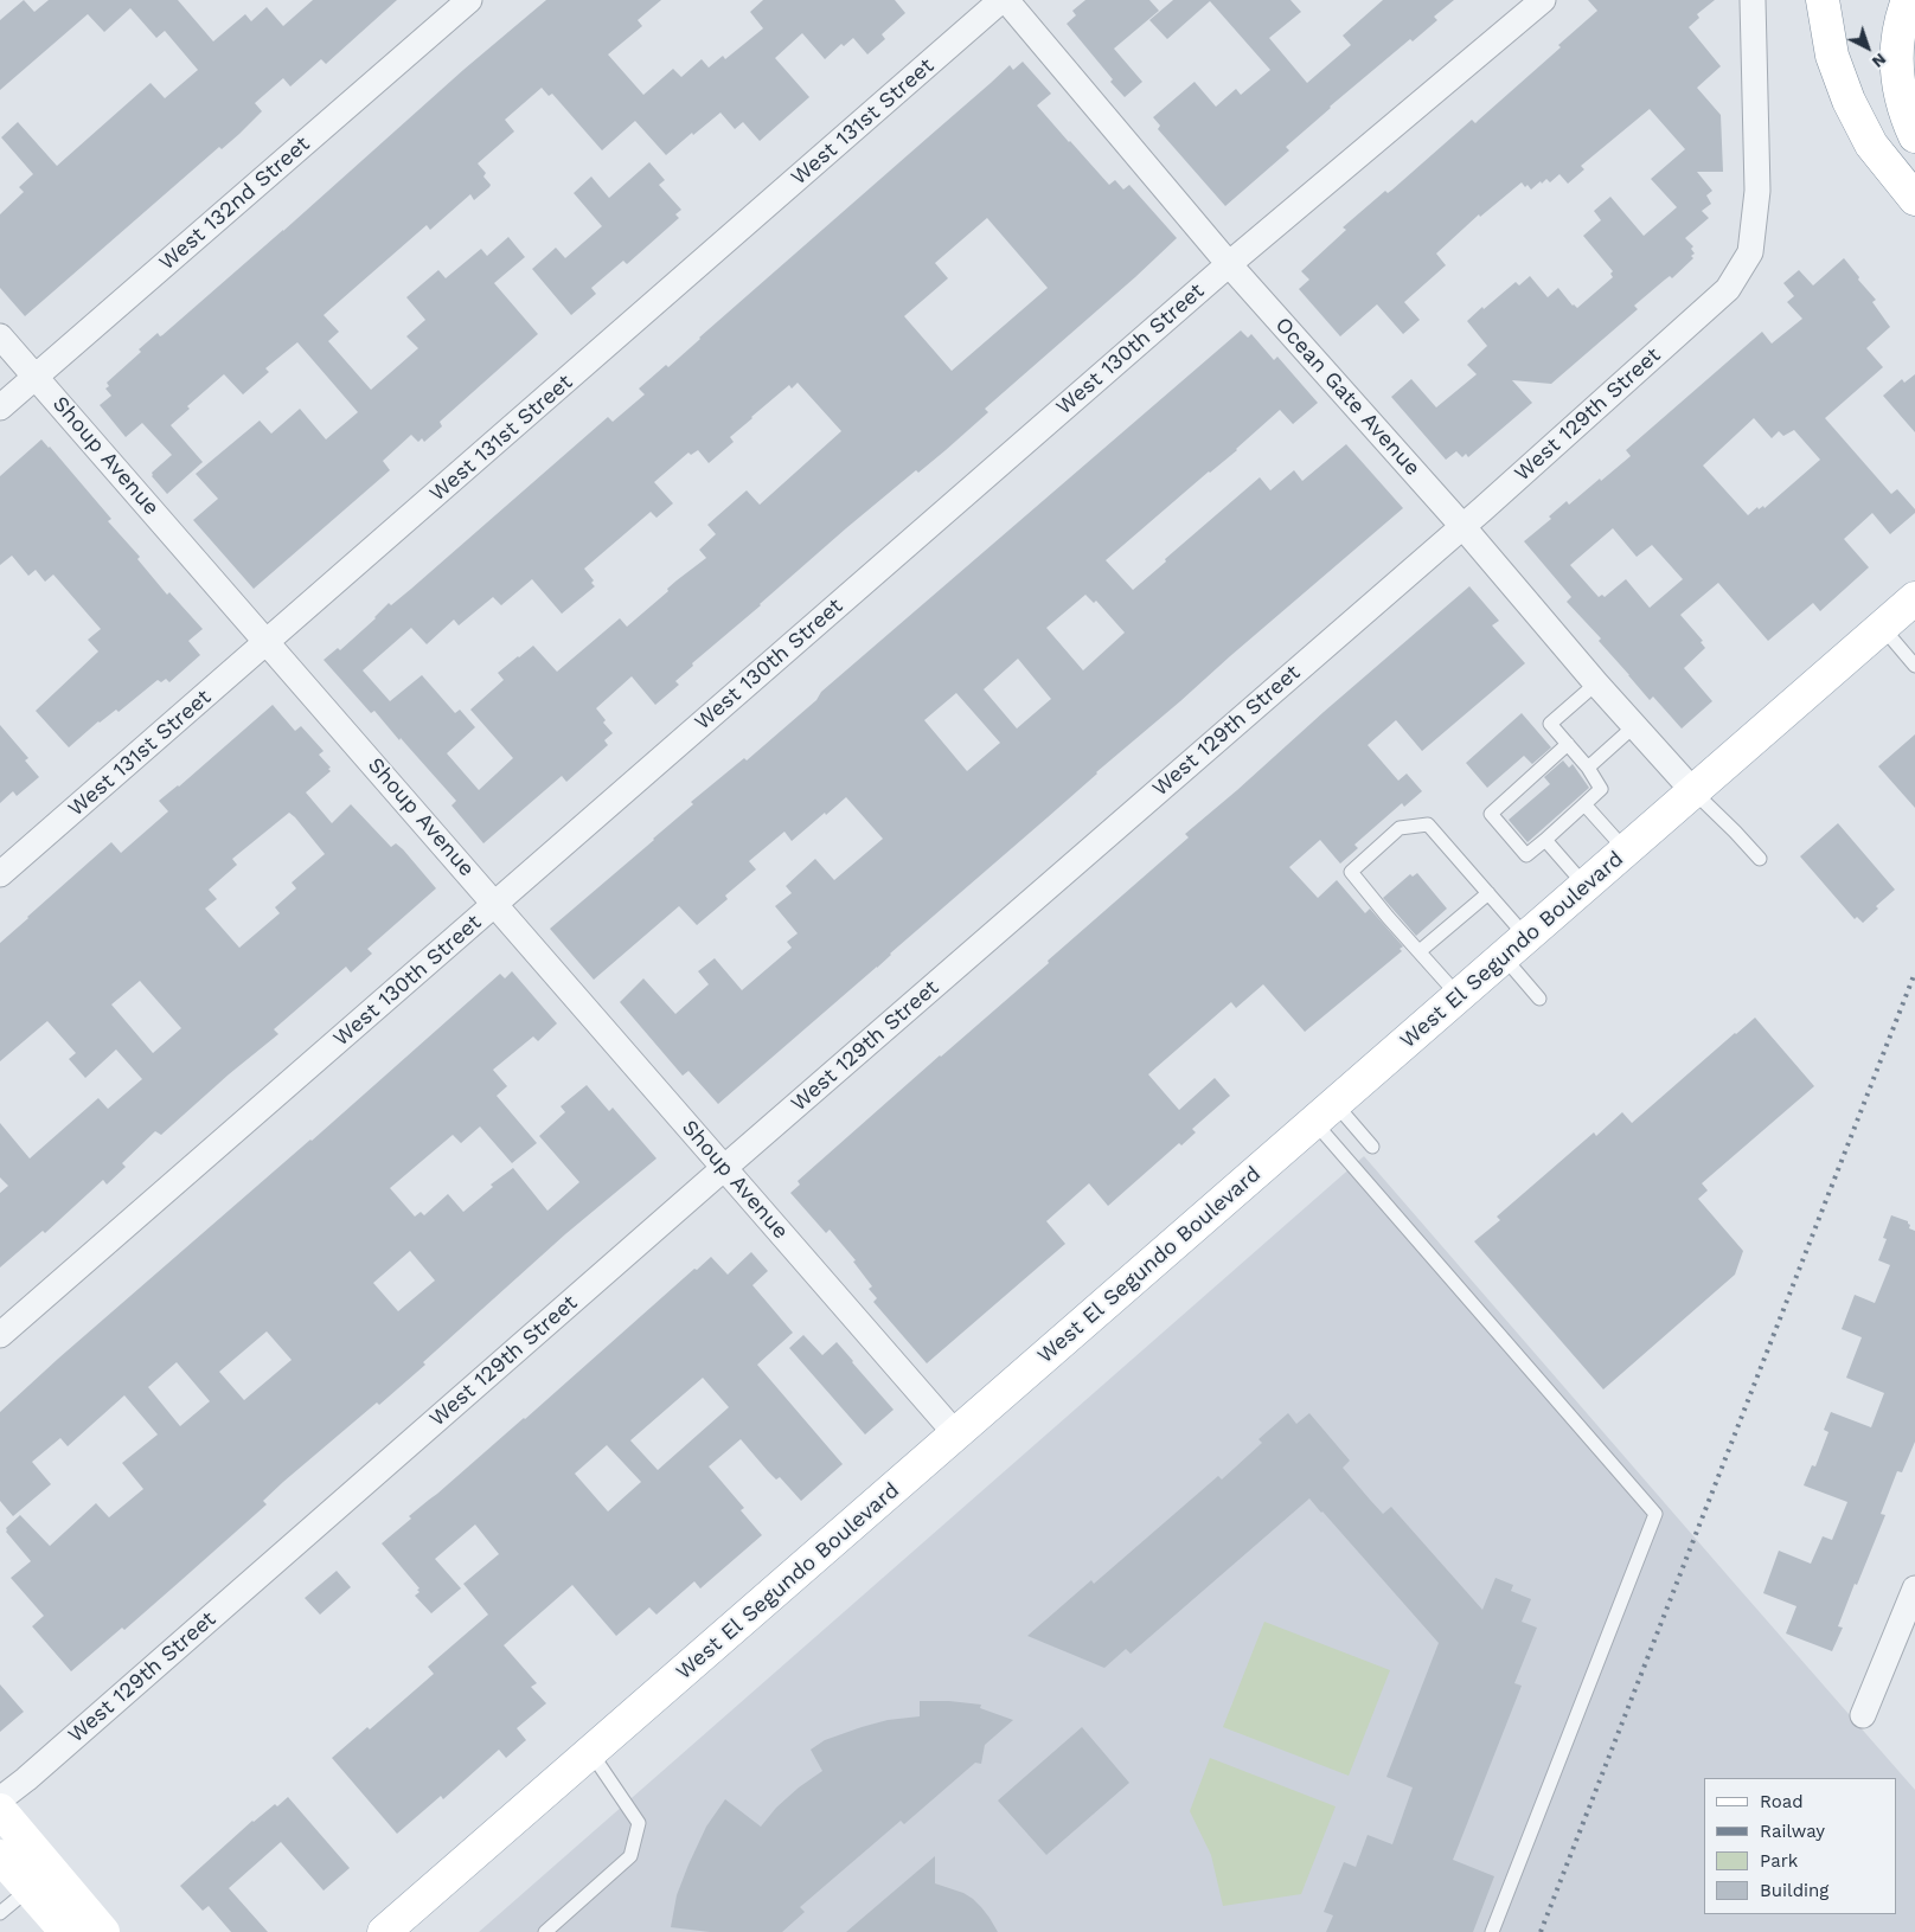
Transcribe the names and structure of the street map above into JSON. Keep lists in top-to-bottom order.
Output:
{
  "streets": {
    "main road": ["West El Segundo Boulevard"],
    "street": [
      "West 131st Street",
      "West 132nd Street",
      "West 130th Street",
      "Ocean Gate Avenue",
      "West 129th Street",
      "Shoup Avenue"
    ]
  },
  "crossings": [
    ["West 131st Street", "Shoup Avenue"],
    ["West 132nd Street", "Shoup Avenue"],
    ["West 130th Street", "Ocean Gate Avenue"],
    ["West 130th Street", "Shoup Avenue"],
    ["Ocean Gate Avenue", "West 129th Street"],
    ["Ocean Gate Avenue", "West El Segundo Boulevard"],
    ["West 129th Street", "Shoup Avenue"],
    ["Shoup Avenue", "West El Segundo Boulevard"]
  ],
  "legend": [
    "Road",
    "Railway",
    "Park",
    "Building"
  ],
  "north": "bottom right"
}
